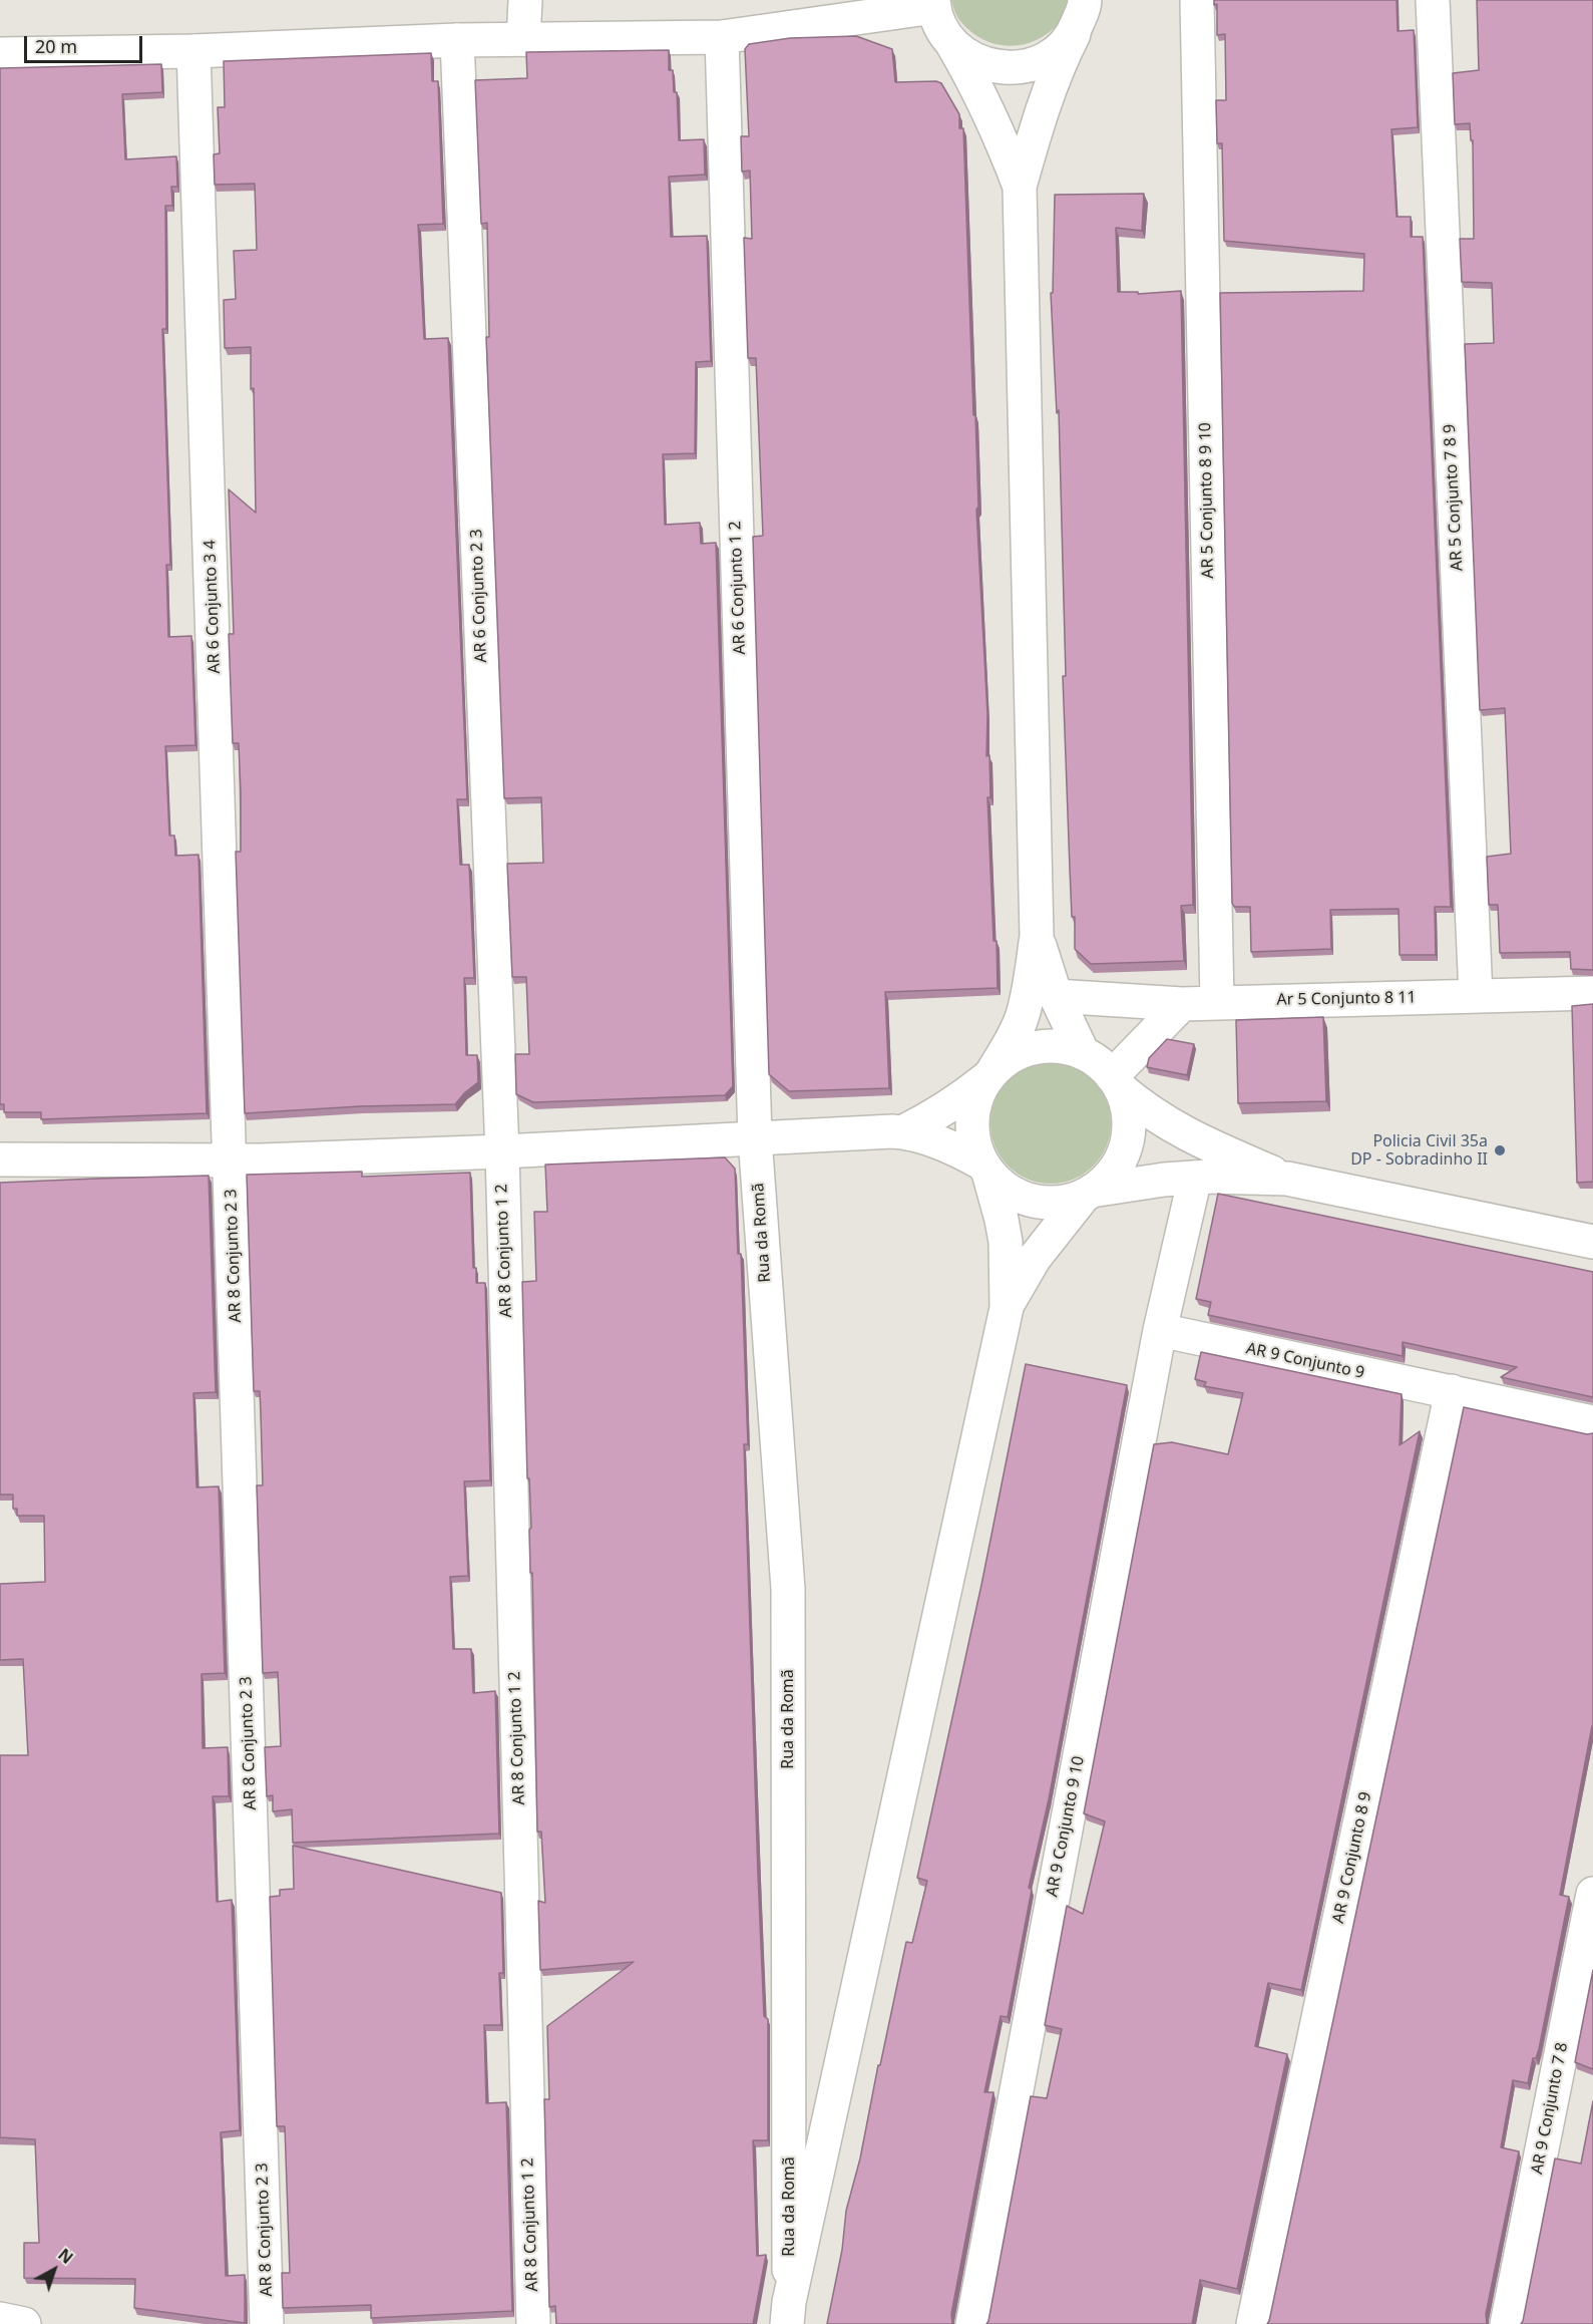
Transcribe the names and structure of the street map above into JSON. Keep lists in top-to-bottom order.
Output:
{
  "streets": {
    "street": [
      "AR 5 Conjunto 7 8 9",
      "AR 5 Conjunto 8 9 10",
      "AR 6 Conjunto 1 2",
      "AR 6 Conjunto 2 3",
      "AR 6 Conjunto 3 4",
      "Ar 5 Conjunto 8 11",
      "Rua da Romã",
      "AR 8 Conjunto 1 2",
      "AR 8 Conjunto 2 3",
      "AR 9 Conjunto 9",
      "AR 9 Conjunto 9 10",
      "AR 9 Conjunto 8 9",
      "AR 9 Conjunto 7 8"
    ]
  },
  "crossings": [
    ["AR 5 Conjunto 7 8 9", "Ar 5 Conjunto 8 11"],
    ["AR 5 Conjunto 8 9 10", "Ar 5 Conjunto 8 11"],
    ["AR 6 Conjunto 1 2", "Rua da Romã"],
    ["AR 6 Conjunto 2 3", "AR 8 Conjunto 1 2"],
    ["AR 6 Conjunto 3 4", "AR 8 Conjunto 2 3"],
    ["AR 9 Conjunto 9", "AR 9 Conjunto 9 10"],
    ["AR 9 Conjunto 9", "AR 9 Conjunto 8 9"]
  ],
  "places": ["Policia Civil 35a DP - Sobradinho II"],
  "scale_bar": "20 m",
  "north": "top right"
}
